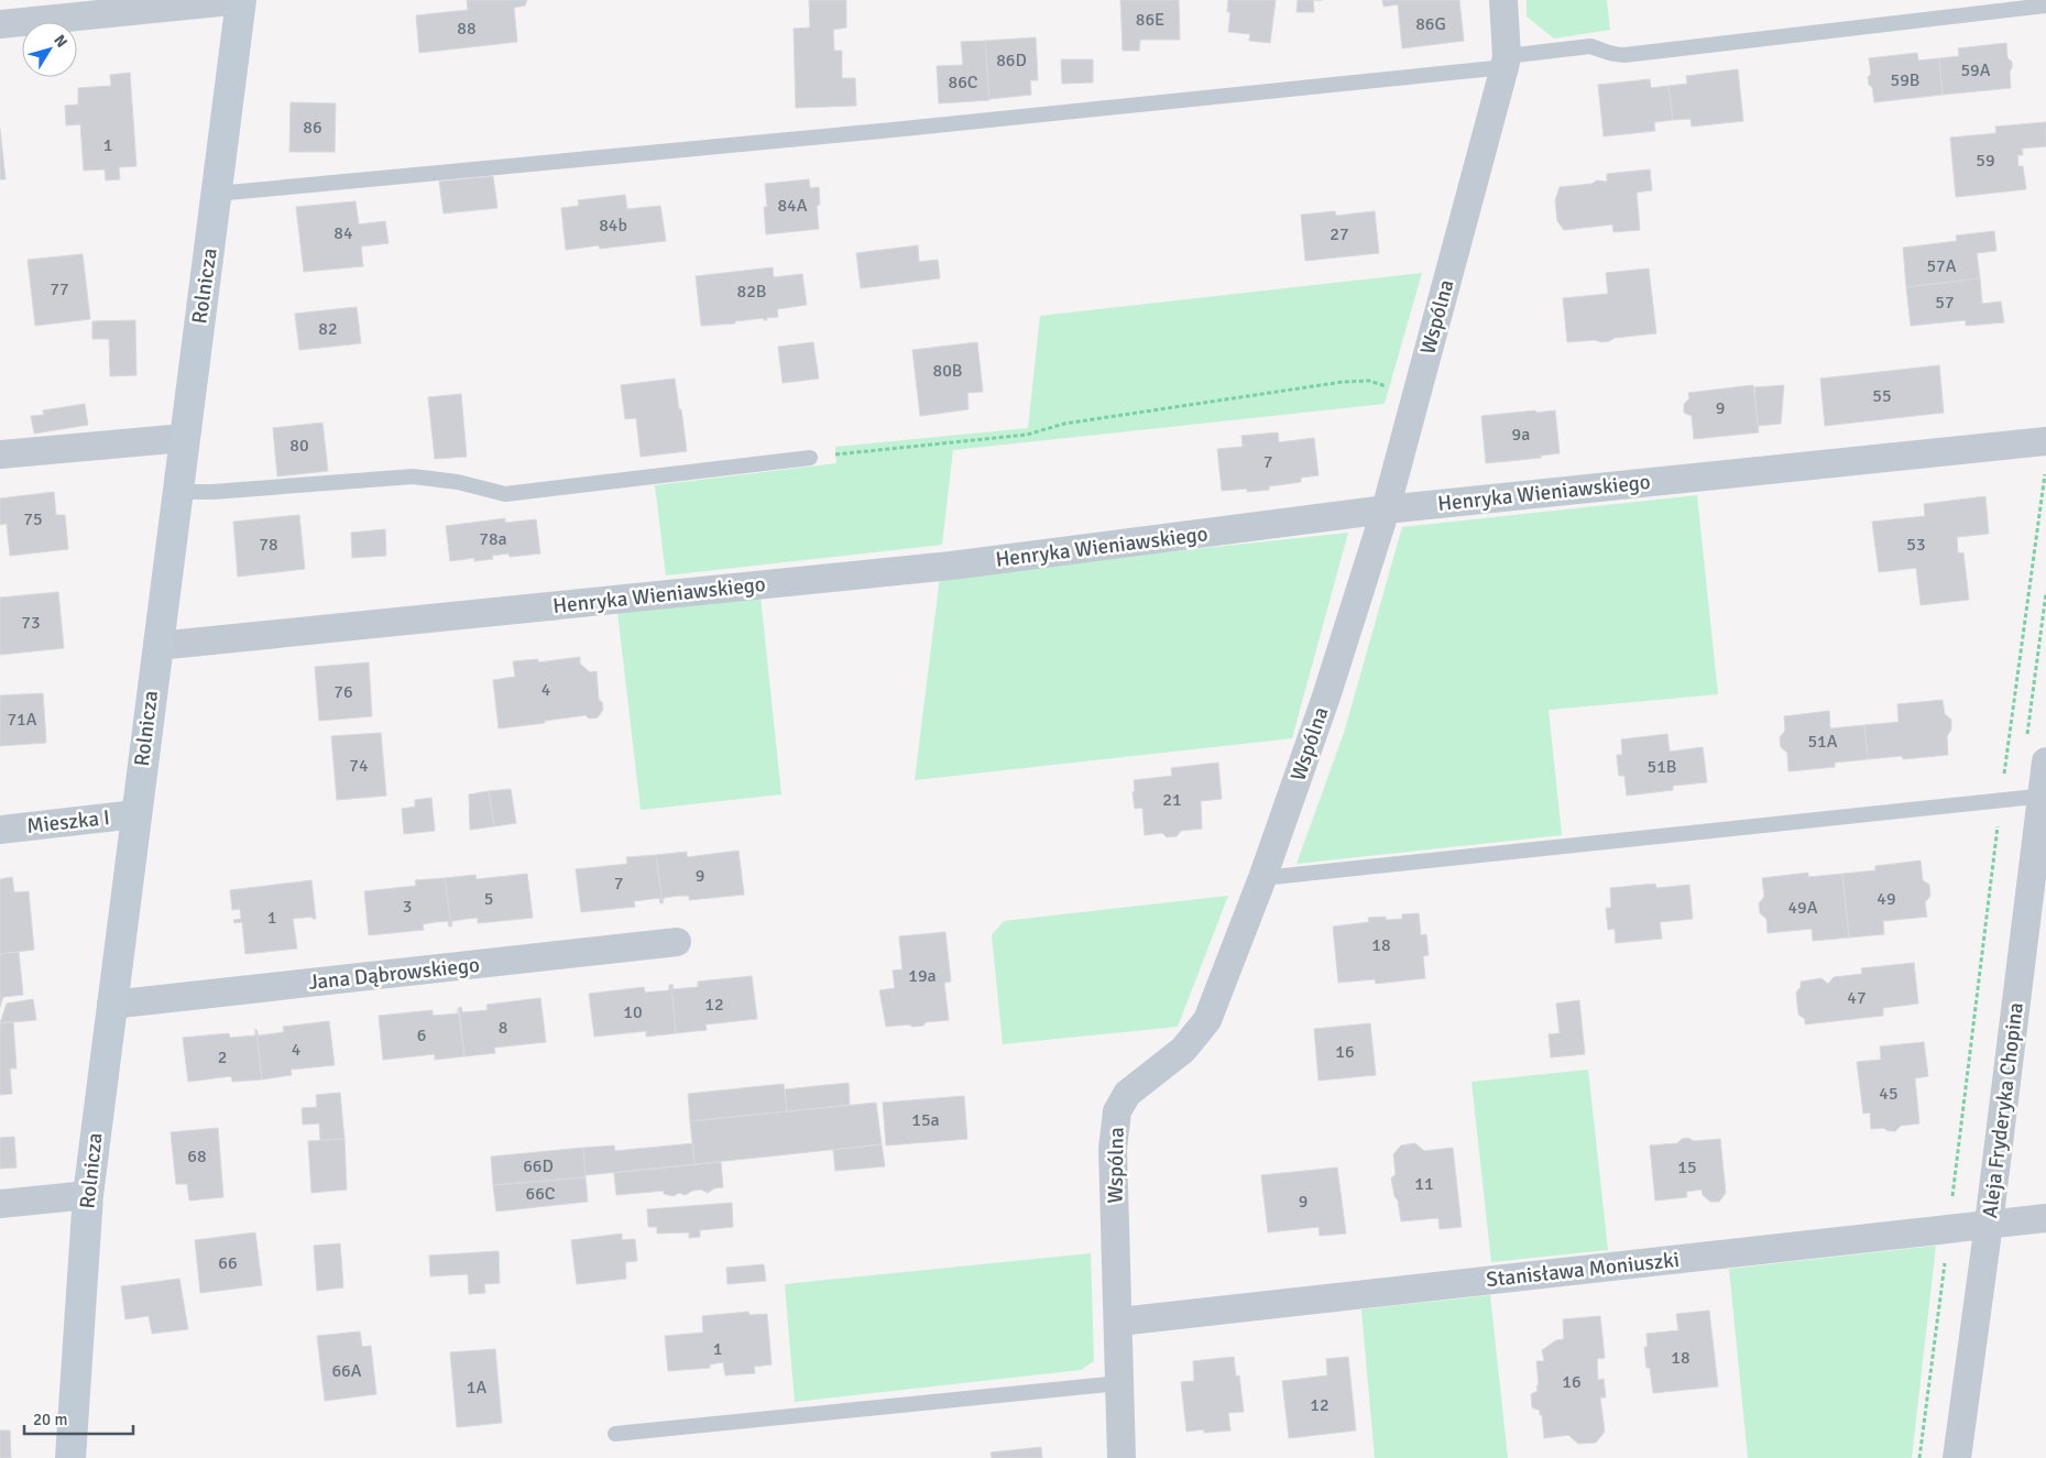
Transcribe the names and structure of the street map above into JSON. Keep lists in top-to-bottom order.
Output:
{
  "streets": {
    "street": [
      "Rolnicza",
      "Wspólna",
      "Henryka Wieniawskiego",
      "Mieszka I",
      "Jana Dąbrowskiego",
      "Aleja Fryderyka Chopina",
      "Stanisława Moniuszki"
    ]
  },
  "crossings": [
    ["Rolnicza", "Henryka Wieniawskiego"],
    ["Rolnicza", "Mieszka I"],
    ["Rolnicza", "Jana Dąbrowskiego"],
    ["Wspólna", "Henryka Wieniawskiego"],
    ["Wspólna", "Stanisława Moniuszki"],
    ["Aleja Fryderyka Chopina", "Stanisława Moniuszki"]
  ],
  "house_numbers": [
    "86E",
    "86G",
    "88",
    "86D",
    "59A",
    "59B",
    "86C",
    "86",
    "1",
    "59",
    "84A",
    "84b",
    "84",
    "27",
    "57A",
    "77",
    "82B",
    "57",
    "82",
    "80B",
    "55",
    "9",
    "9a",
    "80",
    "7",
    "75",
    "78a",
    "78",
    "53",
    "73",
    "4",
    "76",
    "71A",
    "51A",
    "74",
    "51B",
    "21",
    "9",
    "7",
    "5",
    "49",
    "3",
    "49A",
    "1",
    "18",
    "19a",
    "47",
    "12",
    "10",
    "8",
    "6",
    "4",
    "16",
    "2",
    "45",
    "15a",
    "68",
    "66D",
    "15",
    "11",
    "66C",
    "9",
    "66",
    "1",
    "18",
    "66A",
    "16",
    "1A",
    "12"
  ],
  "scale_bar": "20 m",
  "north": "top right"
}
